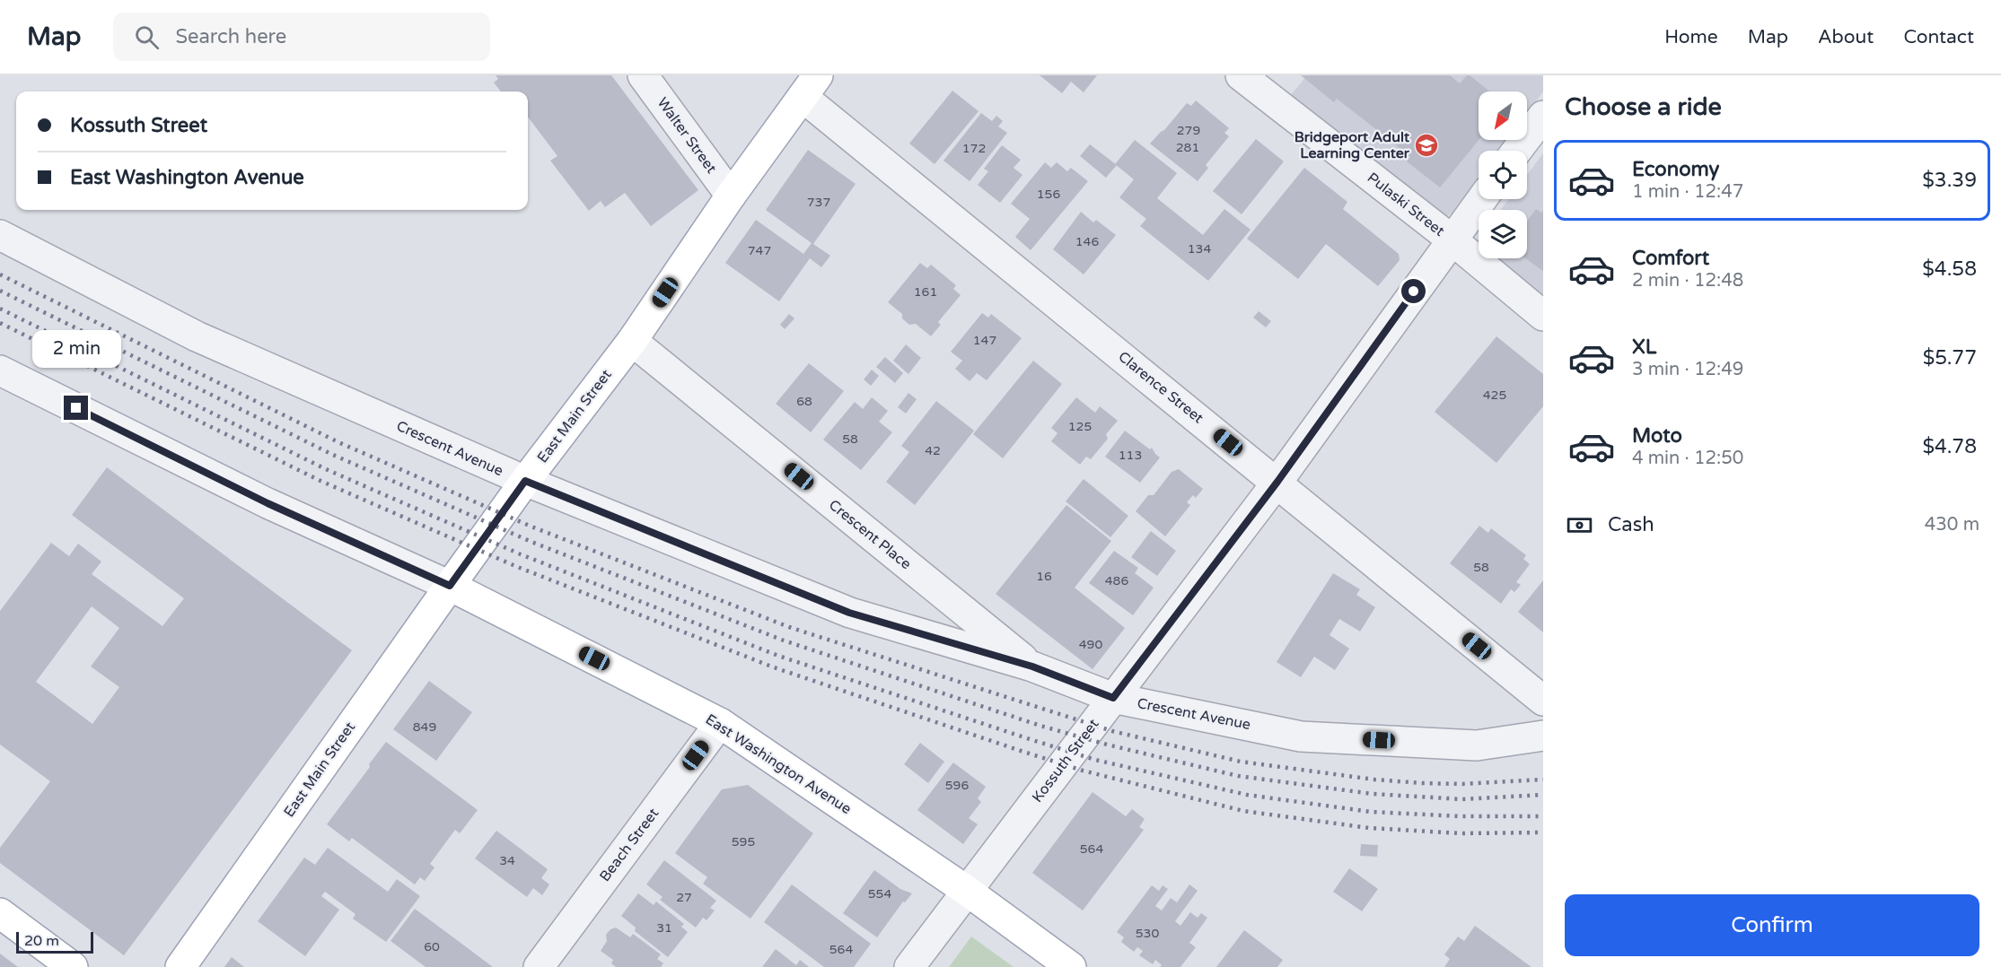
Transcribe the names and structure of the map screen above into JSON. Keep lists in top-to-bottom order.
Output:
{
  "streets": {
    "main road": ["East Main Street", "East Washington Avenue"],
    "street": [
      "Walter Street",
      "Pulaski Street",
      "Clarence Street",
      "Crescent Avenue",
      "Crescent Place",
      "Kossuth Street",
      "Beach Street"
    ]
  },
  "crossings": [
    ["Walter Street", "East Main Street"],
    ["Pulaski Street", "Kossuth Street"],
    ["Clarence Street", "East Main Street"],
    ["Clarence Street", "Kossuth Street"],
    ["East Main Street", "Crescent Avenue"],
    ["East Main Street", "Crescent Place"],
    ["East Main Street", "East Washington Avenue"],
    ["Crescent Avenue", "Crescent Place"],
    ["Crescent Avenue", "Kossuth Street"],
    ["Kossuth Street", "East Washington Avenue"],
    ["East Washington Avenue", "Beach Street"]
  ],
  "places": {
    "school or university": ["Bridgeport Adult Learning Center"]
  },
  "house_numbers": [
    "279",
    "281",
    "172",
    "156",
    "737",
    "146",
    "134",
    "747",
    "161",
    "147",
    "425",
    "68",
    "125",
    "58",
    "42",
    "113",
    "58",
    "16",
    "486",
    "490",
    "849",
    "596",
    "595",
    "564",
    "34",
    "554",
    "27",
    "31",
    "530",
    "60",
    "564"
  ],
  "scale_bar": "20 m",
  "north": "bottom left",
  "page": {
    "header": "Map",
    "search": "Search here",
    "nav": [
      "Home",
      "Map",
      "About",
      "Contact"
    ],
    "heading": "Choose a ride",
    "banner": ["Kossuth Street", "East Washington Avenue"],
    "list": [
      {
        "name": "Economy",
        "note": "1 min · 12:47",
        "value": "$3.39"
      },
      {
        "name": "Comfort",
        "note": "2 min · 12:48",
        "value": "$4.58"
      },
      {
        "name": "XL",
        "note": "3 min · 12:49",
        "value": "$5.77"
      },
      {
        "name": "Moto",
        "note": "4 min · 12:50",
        "value": "$4.78"
      }
    ],
    "bubble": "2 min",
    "pay": ["Cash", "430 m"],
    "buttons": "Confirm",
    "scale": "20 m"
  }
}
